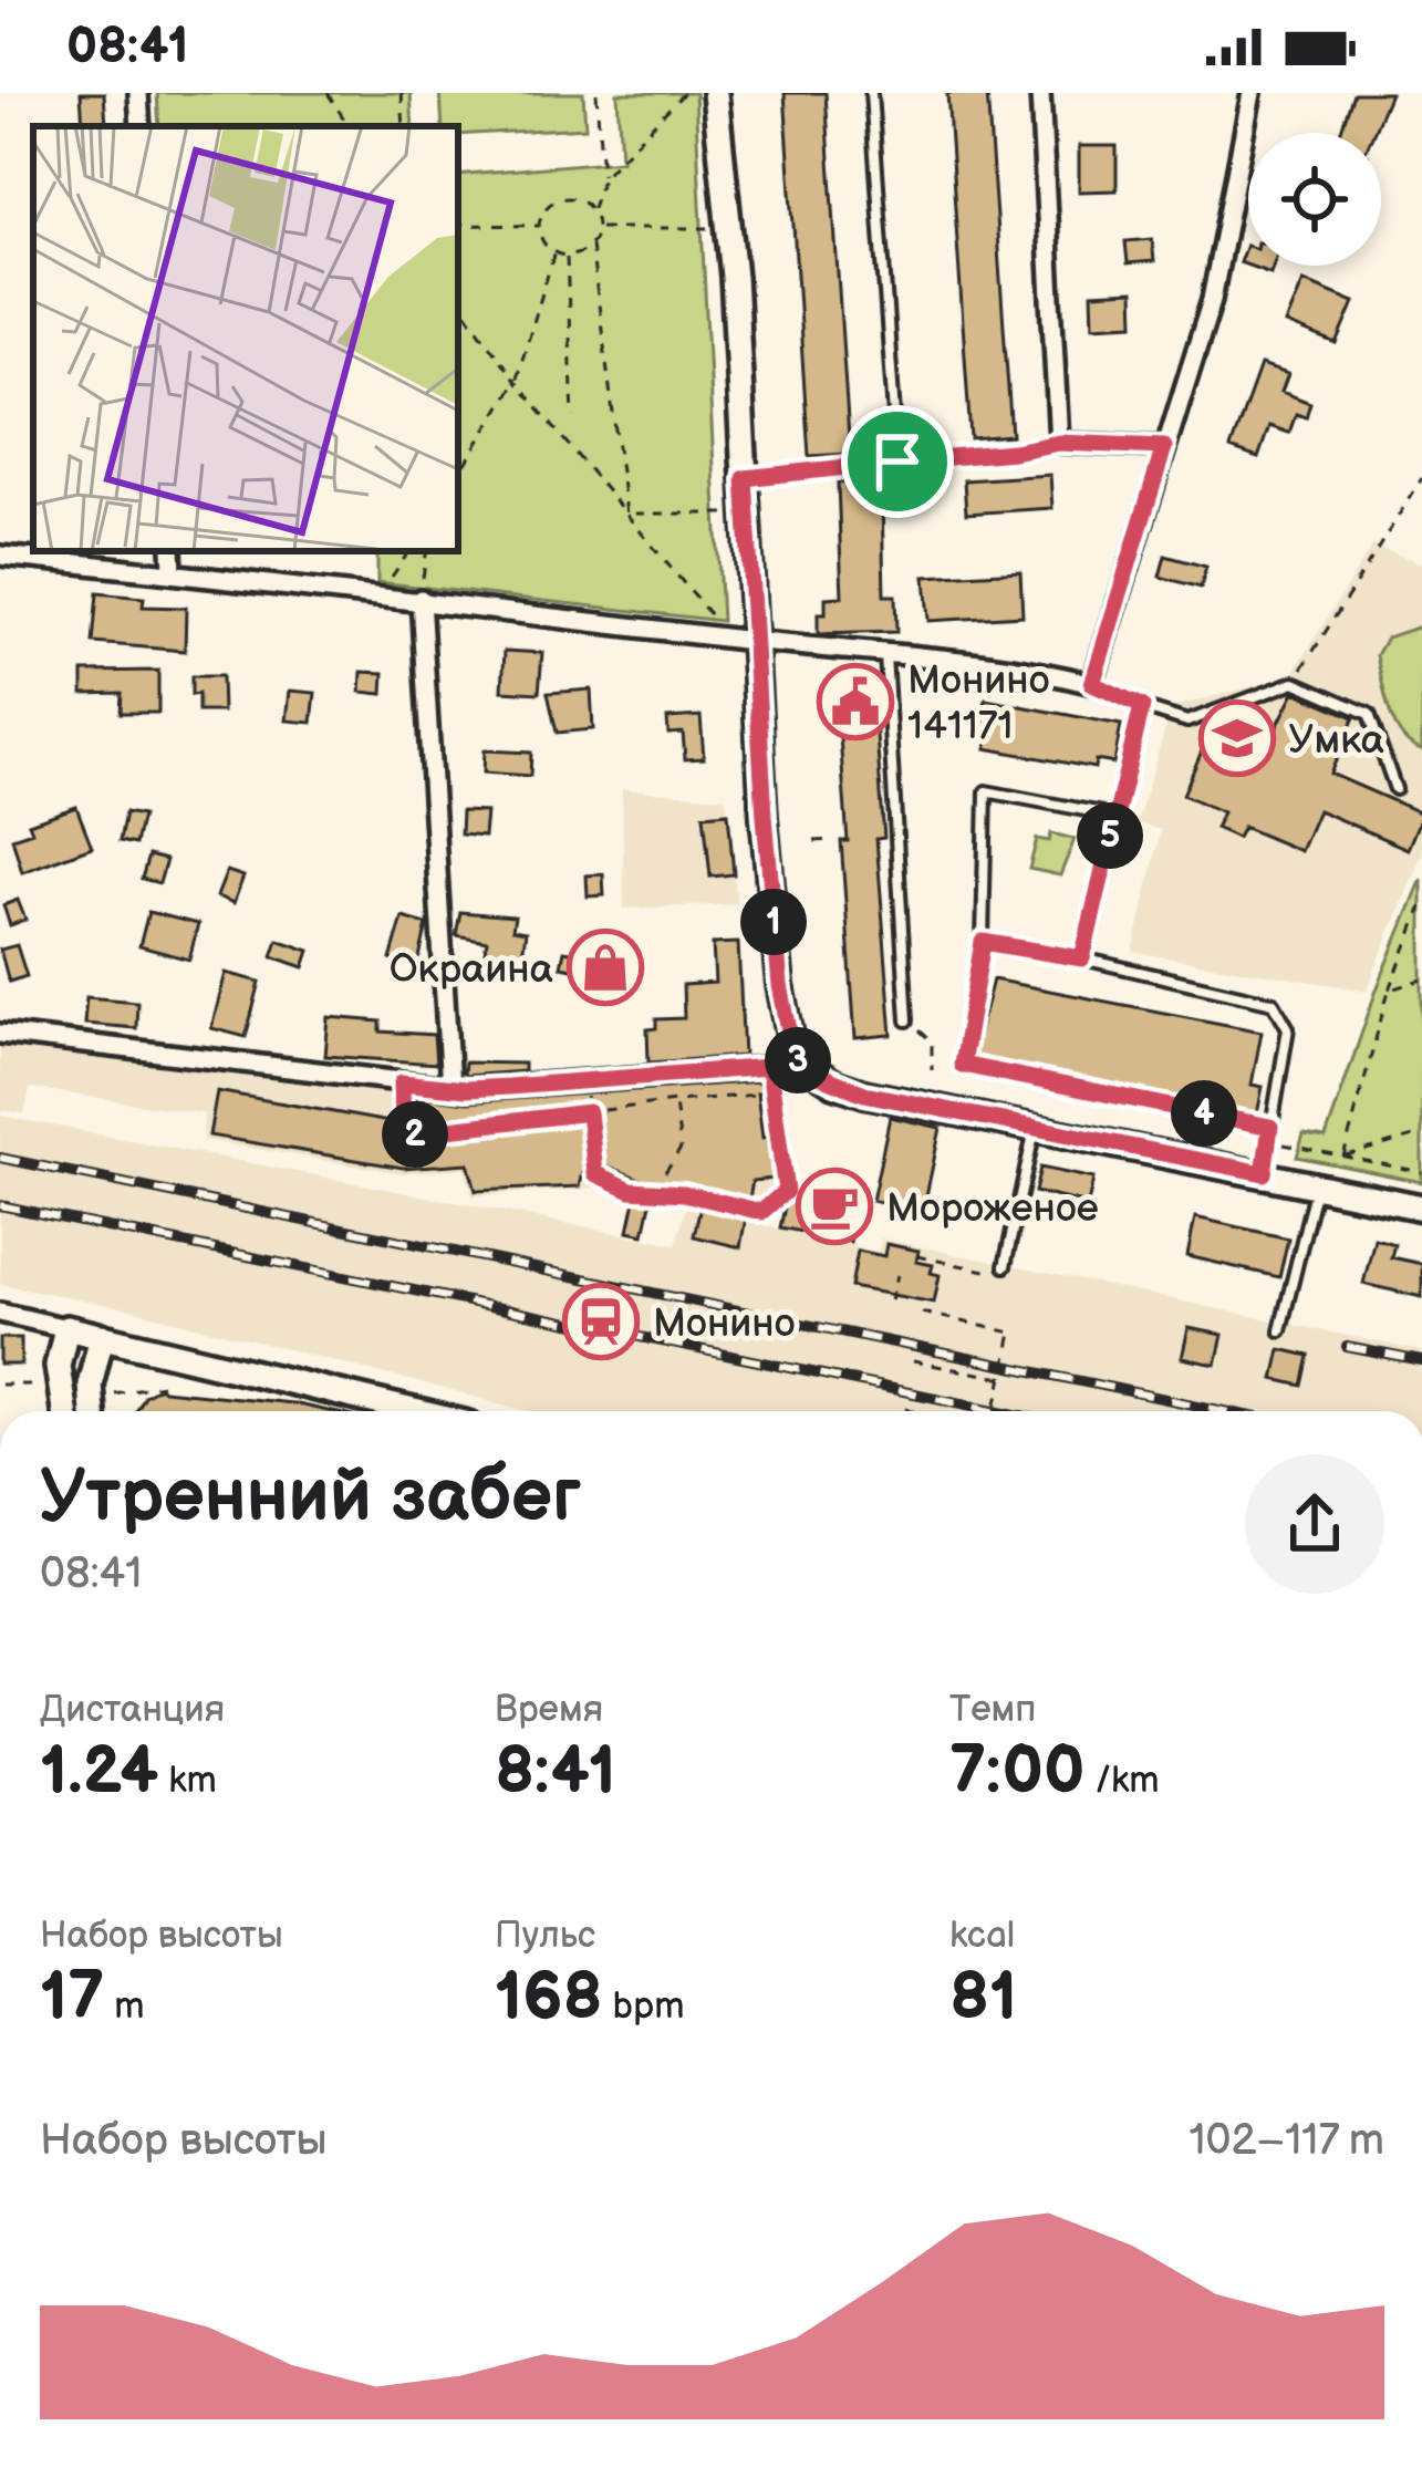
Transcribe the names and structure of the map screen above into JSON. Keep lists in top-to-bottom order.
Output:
{
  "places": {
    "public building": ["Монино 141171"],
    "school or university": ["Умка"],
    "shop": ["Окраина"],
    "cafe": ["Мороженое"],
    "station": ["Монино"]
  },
  "page": {
    "status": "08:41",
    "pins": [
      "5",
      "1",
      "3",
      "4",
      "2"
    ],
    "heading": ["Утренний забег", "08:41"],
    "stats": [
      ["Дистанция", "1.24 km"],
      ["Время", "8:41"],
      ["Темп", "7:00 /km"],
      ["Набор высоты", "17 m"],
      ["Пульс", "168 bpm"],
      ["kcal", "81"]
    ],
    "chart": ["Набор высоты", "102–117 m"]
  }
}
